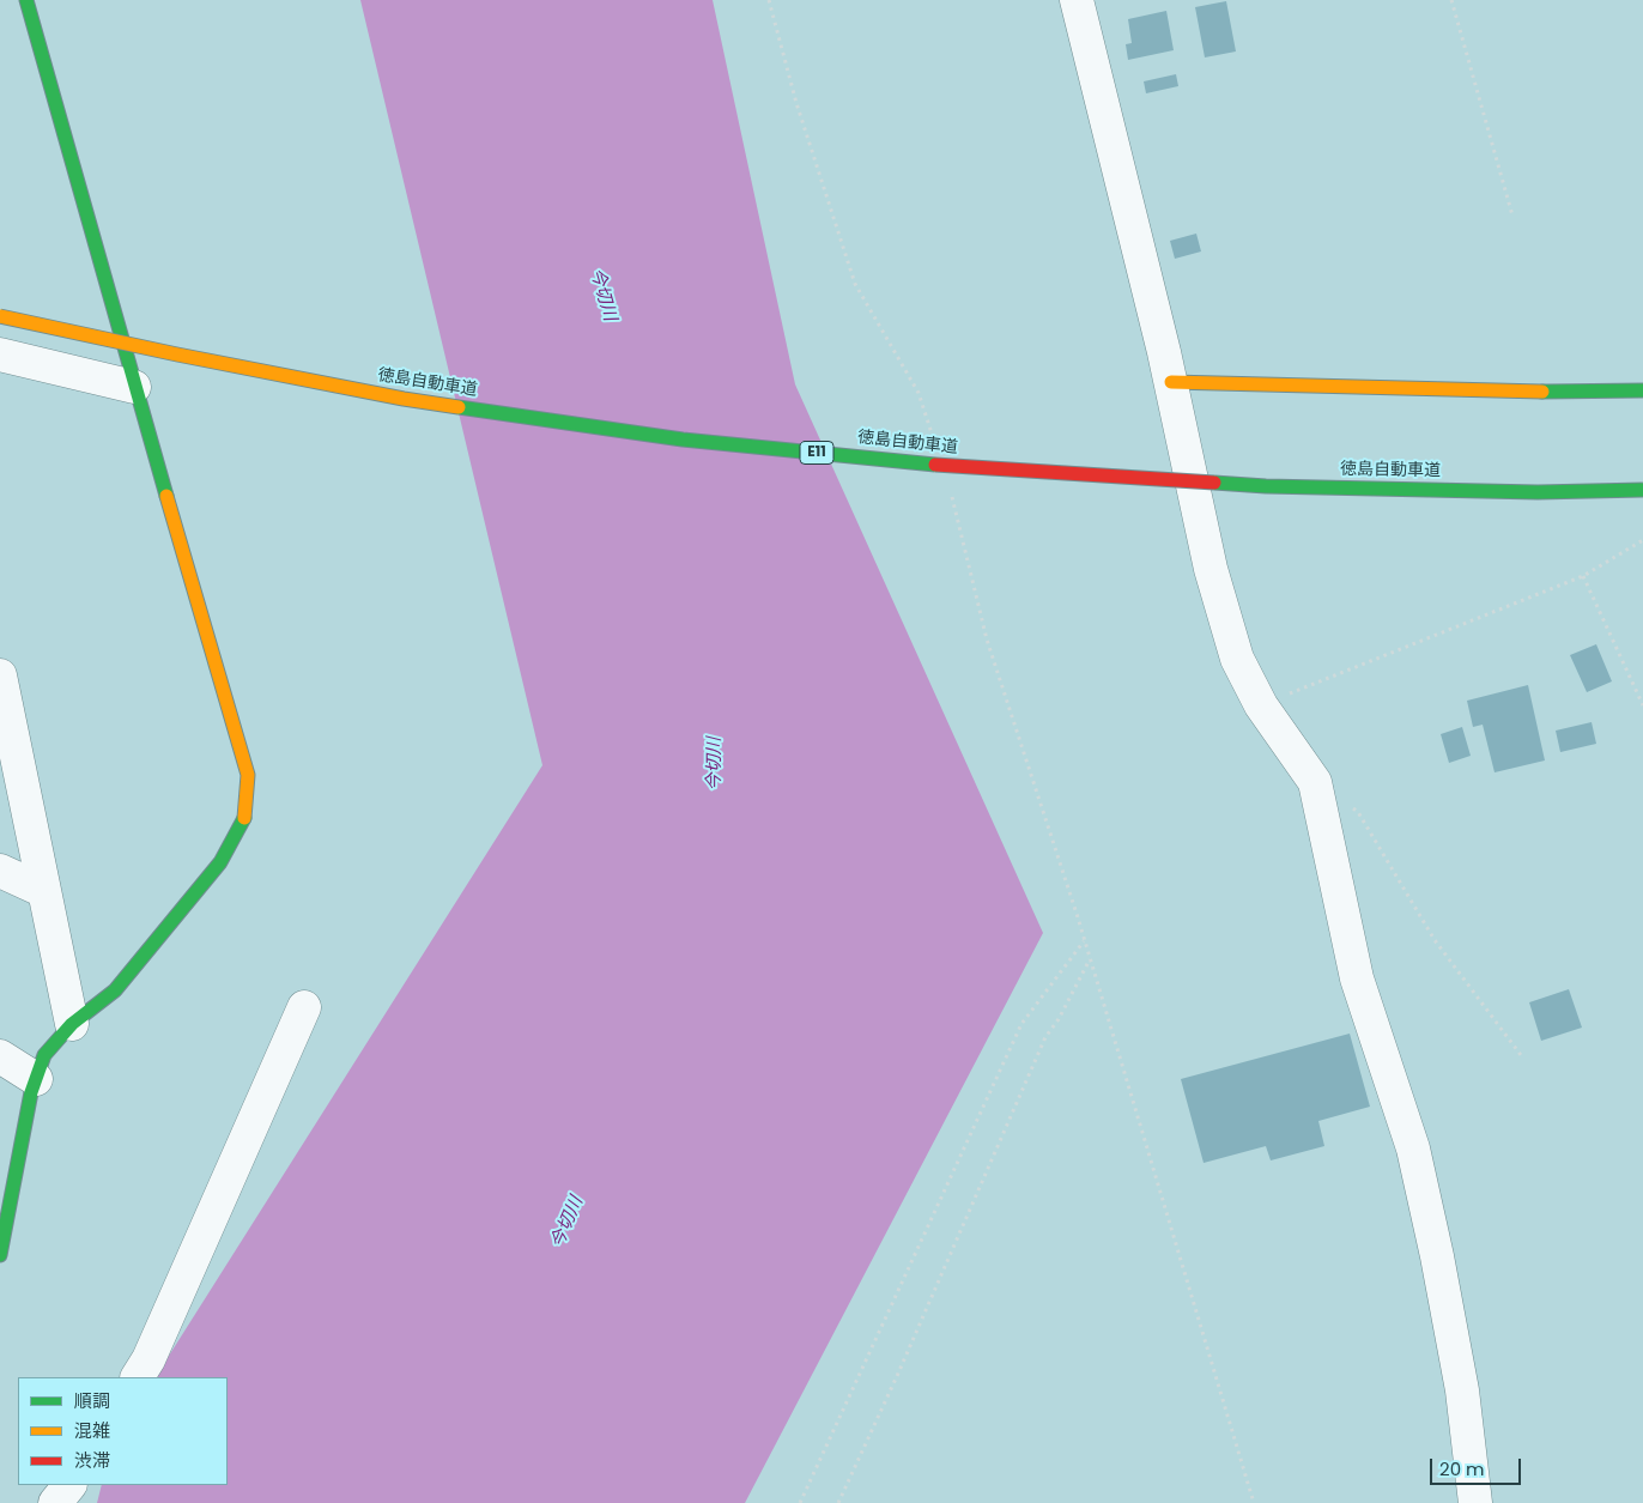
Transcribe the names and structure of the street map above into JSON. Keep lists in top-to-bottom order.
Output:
{
  "streets": {
    "main road": ["徳島自動車道", "E11"]
  },
  "water": ["今切川"],
  "legend": ["順調", "混雑", "渋滞"],
  "scale_bar": "20 m"
}
